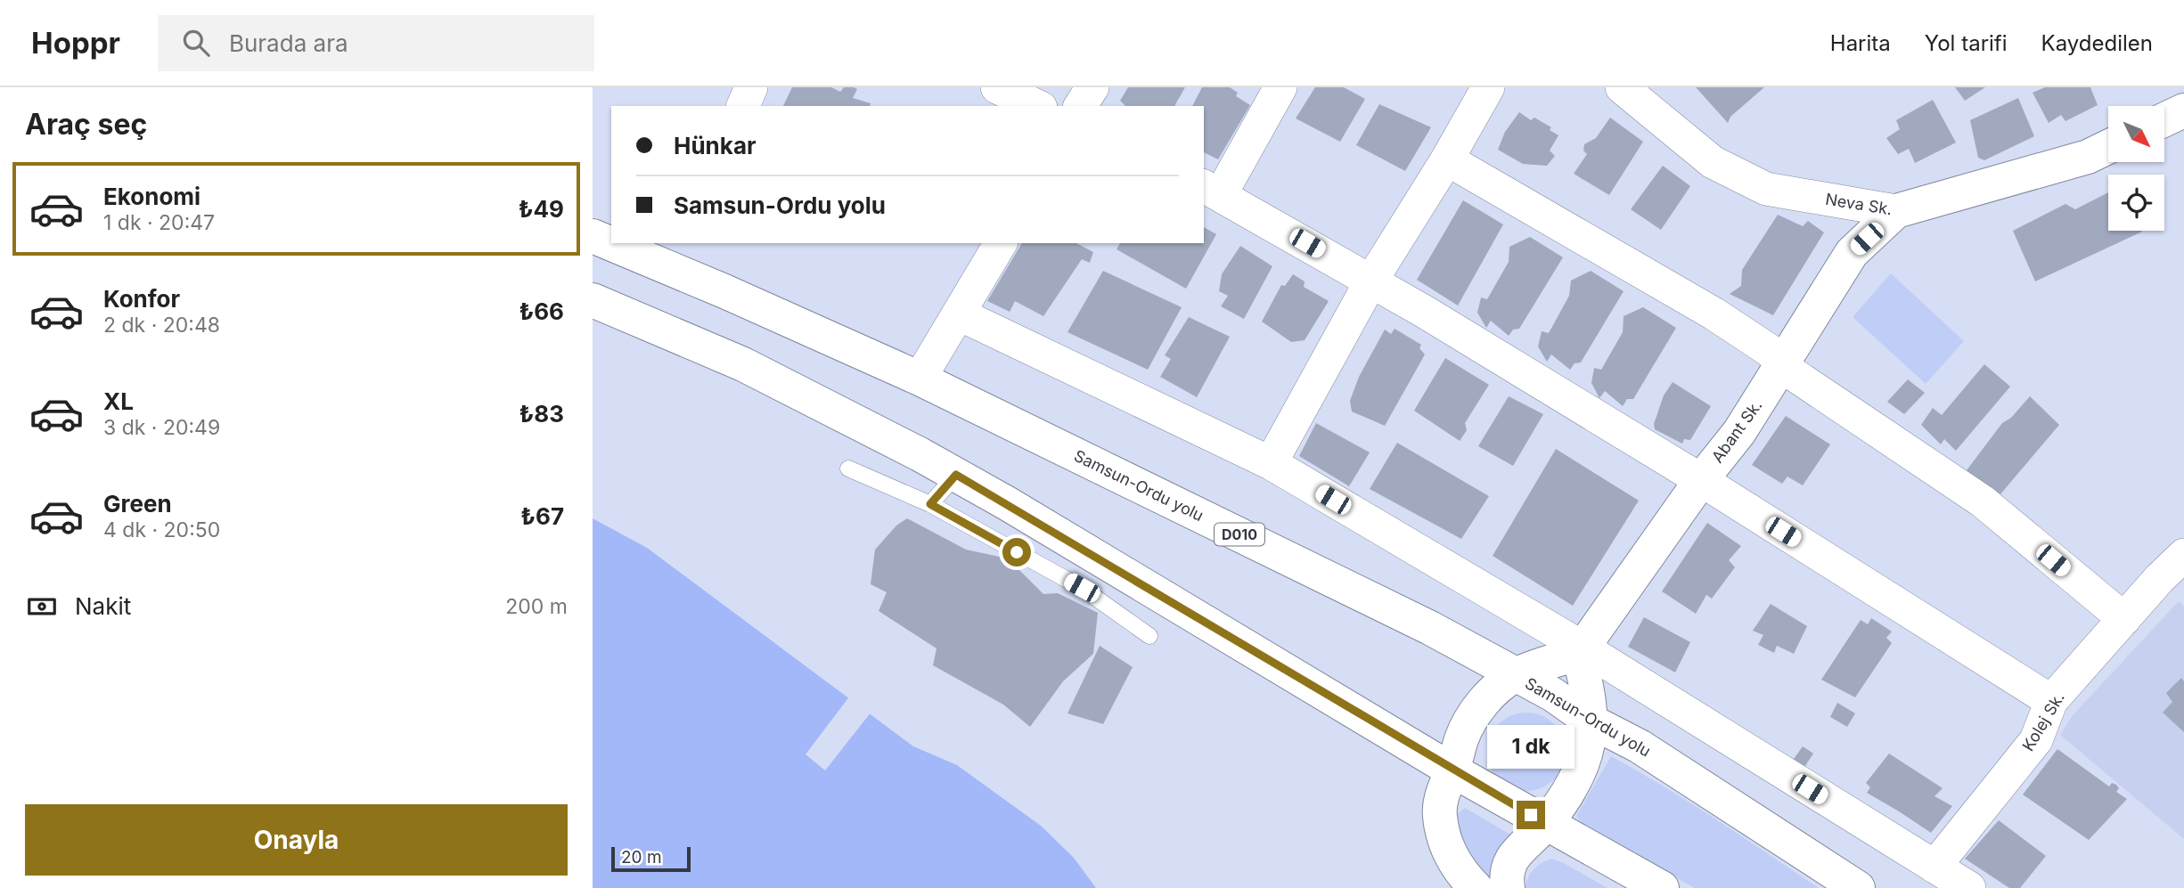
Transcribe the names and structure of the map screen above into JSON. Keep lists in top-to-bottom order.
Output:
{
  "streets": {
    "main road": [
      "Neva Sk.",
      "Abant Sk.",
      "Samsun-Ordu yolu",
      "D010"
    ],
    "street": ["Kolej Sk."]
  },
  "crossings": [
    ["Neva Sk.", "Abant Sk."]
  ],
  "scale_bar": "20 m",
  "north": "bottom right",
  "page": {
    "header": "Hoppr",
    "search": "Burada ara",
    "nav": ["Harita", "Yol tarifi", "Kaydedilen"],
    "heading": "Araç seç",
    "banner": ["Hünkar", "Samsun-Ordu yolu"],
    "list": [
      {
        "name": "Ekonomi",
        "note": "1 dk · 20:47",
        "value": "₺49"
      },
      {
        "name": "Konfor",
        "note": "2 dk · 20:48",
        "value": "₺66"
      },
      {
        "name": "XL",
        "note": "3 dk · 20:49",
        "value": "₺83"
      },
      {
        "name": "Green",
        "note": "4 dk · 20:50",
        "value": "₺67"
      }
    ],
    "pay": ["Nakit", "200 m"],
    "bubble": "1 dk",
    "buttons": "Onayla",
    "scale": "20 m"
  }
}
